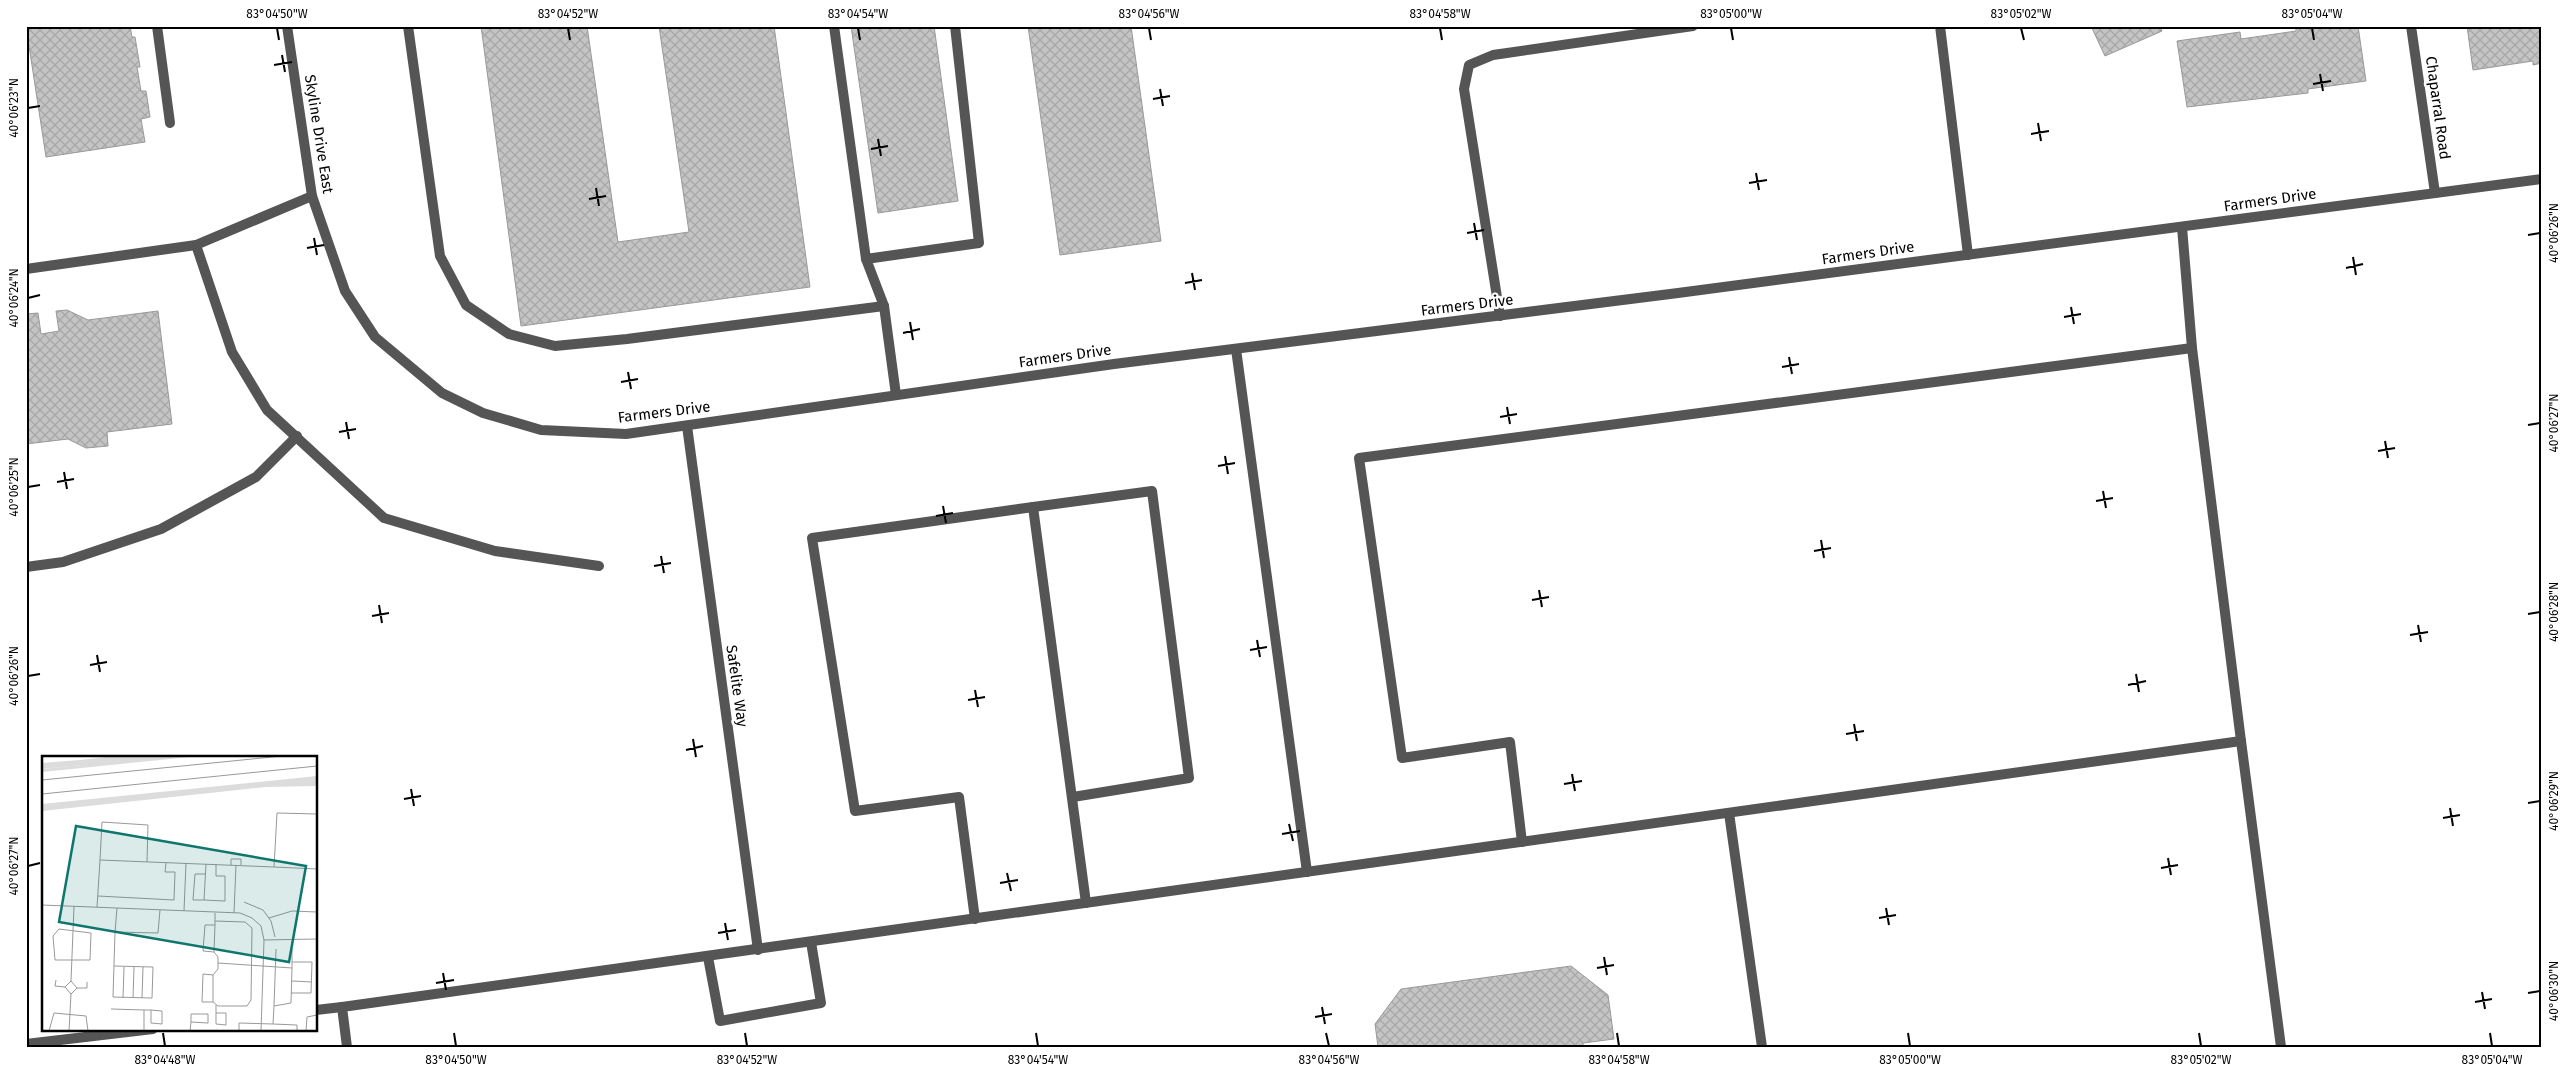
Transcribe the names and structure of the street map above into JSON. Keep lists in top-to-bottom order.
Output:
{
  "streets": {
    "street": [
      "Chaparral Road",
      "Skyline Drive East",
      "Farmers Drive",
      "Safelite Way"
    ]
  },
  "crossings": [
    ["Chaparral Road", "Farmers Drive"],
    ["Skyline Drive East", "Farmers Drive"],
    ["Farmers Drive", "Safelite Way"]
  ],
  "coordinates": [
    "83°04'50\"W",
    "83°04'52\"W",
    "83°04'54\"W",
    "83°04'56\"W",
    "83°04'58\"W",
    "83°05'00\"W",
    "83°05'02\"W",
    "83°05'04\"W",
    "40°06'23\"N",
    "40°06'26\"N",
    "40°06'24\"N",
    "40°06'27\"N",
    "40°06'25\"N",
    "40°06'28\"N",
    "40°06'29\"N",
    "40°06'30\"N",
    "83°04'48\"W"
  ]
}
